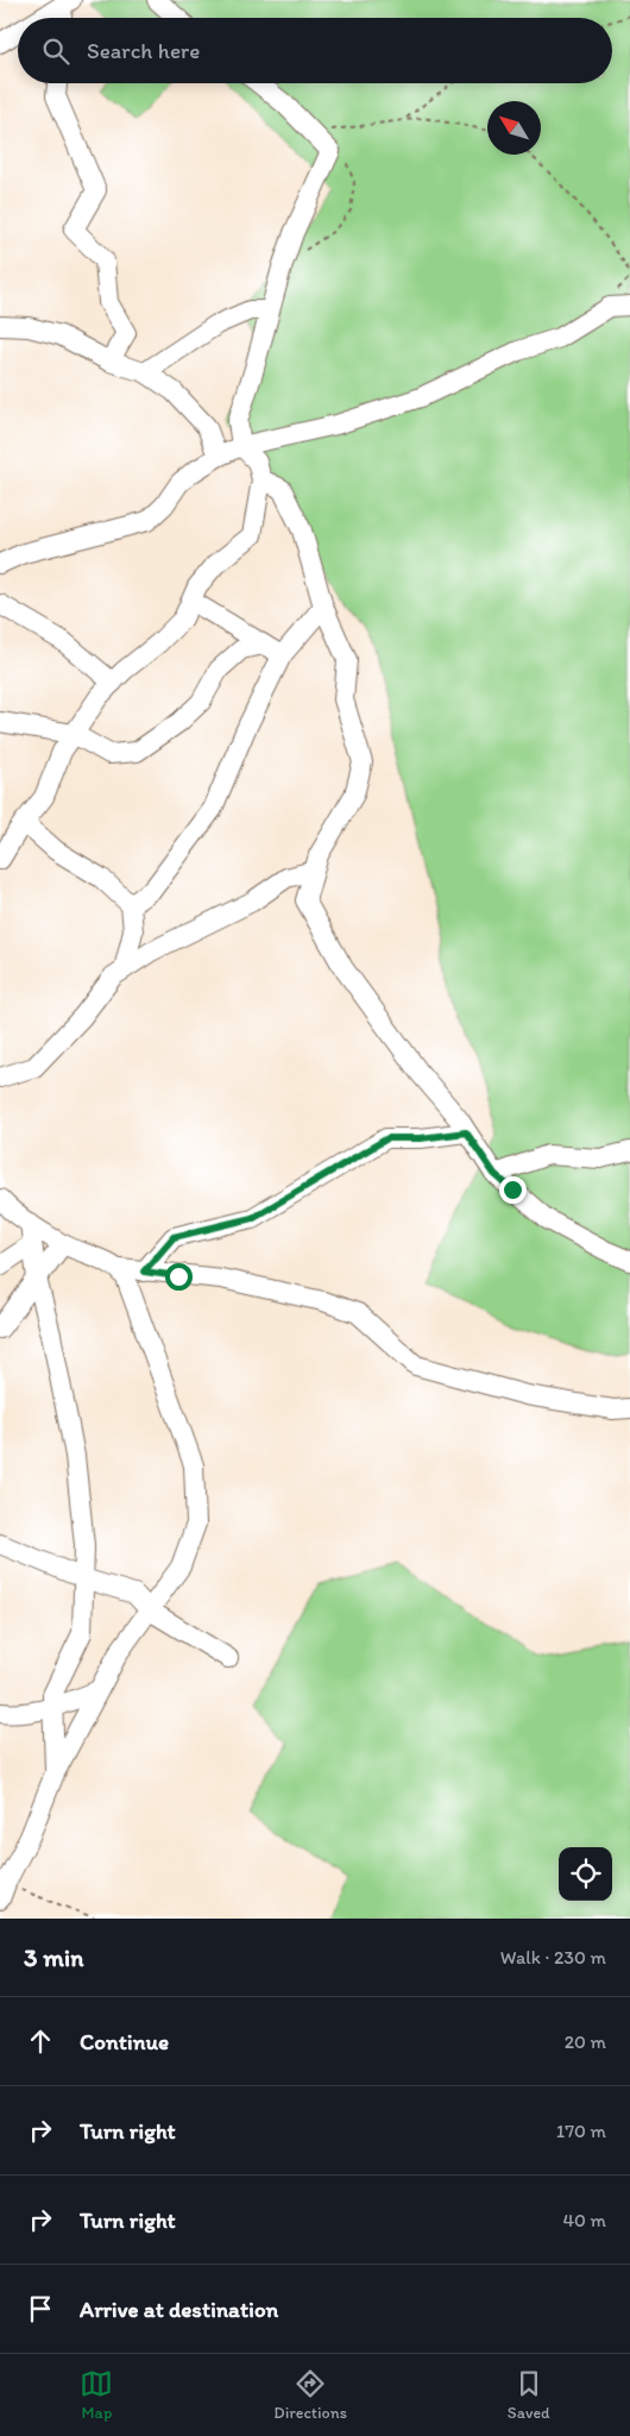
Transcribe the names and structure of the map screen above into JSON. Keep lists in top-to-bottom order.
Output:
{
  "north": "top left",
  "page": {
    "search": "Search here",
    "heading": ["3 min", "Walk · 230 m"],
    "list": [
      ["Continue", "20 m"],
      ["Turn right", "170 m"],
      ["Turn right", "40 m"],
      "Arrive at destination"
    ],
    "nav": ["Map", "Directions", "Saved"]
  }
}
